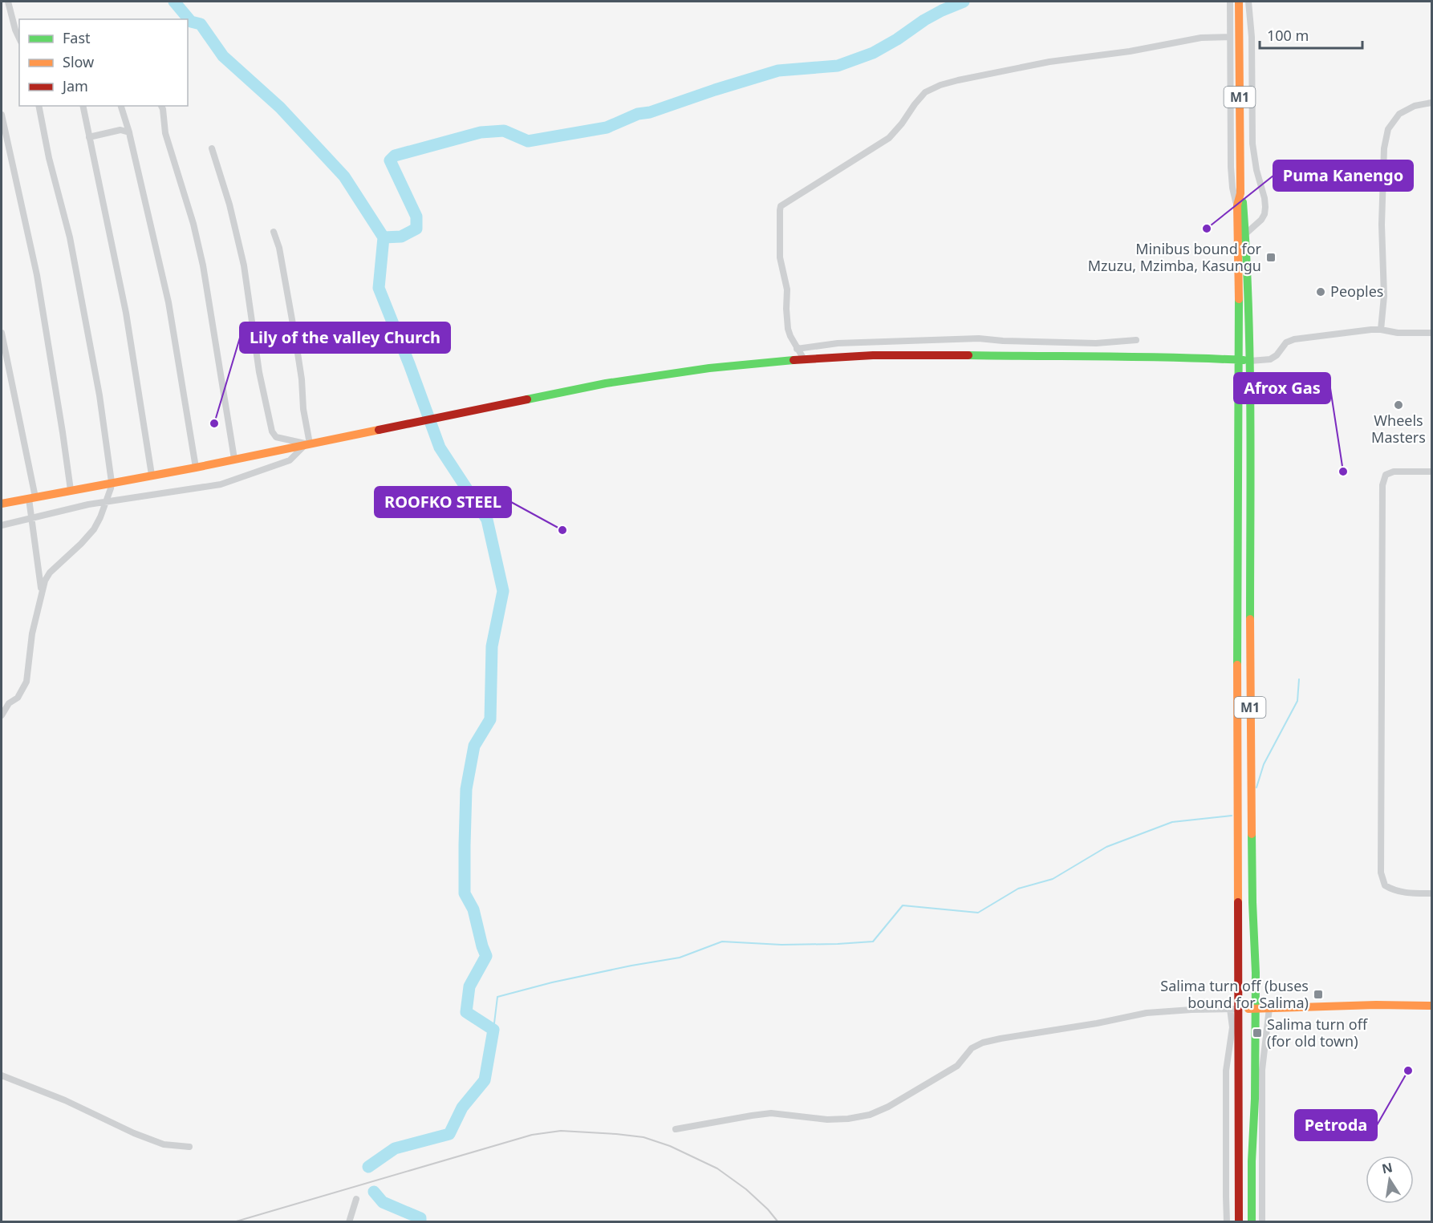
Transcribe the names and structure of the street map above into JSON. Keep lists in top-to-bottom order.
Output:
{
  "streets": {
    "main road": ["M1"]
  },
  "places": {
    "other": [
      "Puma Kanengo",
      "Peoples",
      "Wheels Masters",
      "Lily of the valley Church",
      "Afrox Gas",
      "ROOFKO STEEL",
      "Petroda"
    ],
    "transit": ["Minibus bound for Mzuzu, Mzimba, Kasungu", "Salima turn off (buses bound for Salima)", "Salima turn off (for old town)"]
  },
  "legend": ["Fast", "Slow", "Jam"],
  "scale_bar": "100 m",
  "north": "top"
}
